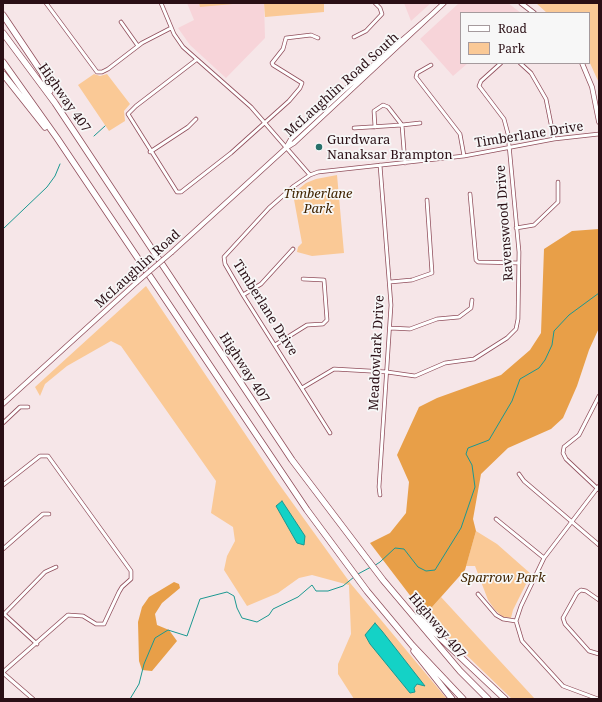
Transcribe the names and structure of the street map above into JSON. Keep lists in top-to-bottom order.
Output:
{
  "streets": {
    "highway": ["Highway 407"],
    "street": [
      "McLaughlin Road South",
      "Timberlane Drive",
      "Ravenswood Drive",
      "McLaughlin Road",
      "Meadowlark Drive"
    ]
  },
  "crossings": [
    ["McLaughlin Road South", "McLaughlin Road"],
    ["Timberlane Drive", "Ravenswood Drive"],
    ["Timberlane Drive", "Meadowlark Drive"],
    ["Ravenswood Drive", "Meadowlark Drive"]
  ],
  "parks": ["Timberlane Park", "Sparrow Park"],
  "places": ["Gurdwara Nanaksar Brampton"],
  "legend": ["Road", "Park"]
}
